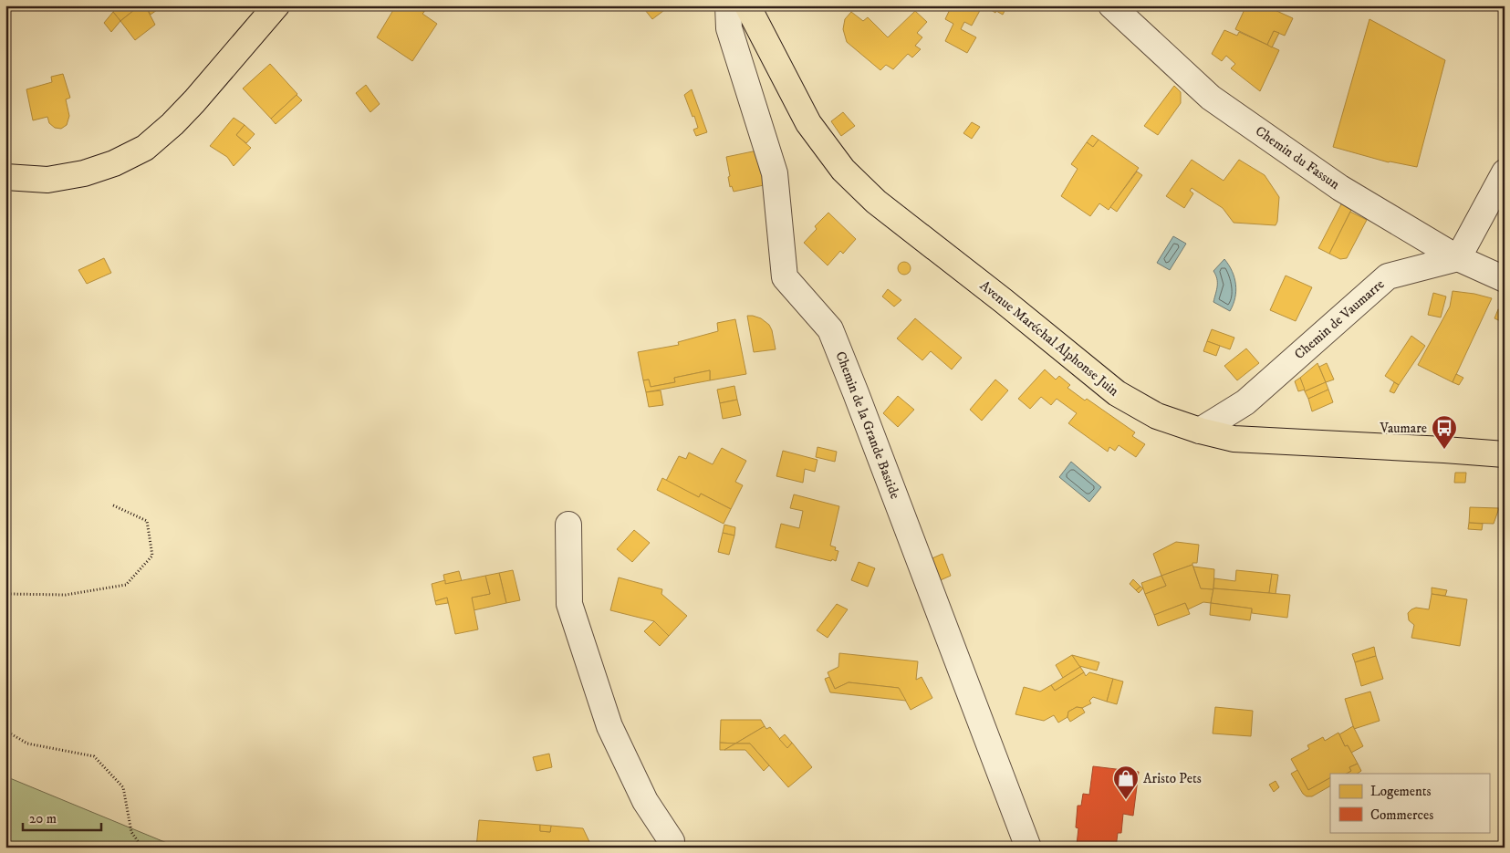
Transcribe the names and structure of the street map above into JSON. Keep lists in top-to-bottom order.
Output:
{
  "streets": {
    "main road": ["Avenue Maréchal Alphonse Juin"],
    "street": ["Chemin du Fassun", "Chemin de Vaumarre", "Chemin de la Grande Bastide"]
  },
  "crossings": [
    ["Chemin du Fassun", "Chemin de Vaumarre"],
    ["Chemin de Vaumarre", "Avenue Maréchal Alphonse Juin"]
  ],
  "places": {
    "bus stop": ["Vaumare"],
    "shop": ["Aristo Pets"]
  },
  "legend": ["Logements", "Commerces"],
  "scale_bar": "20 m"
}
